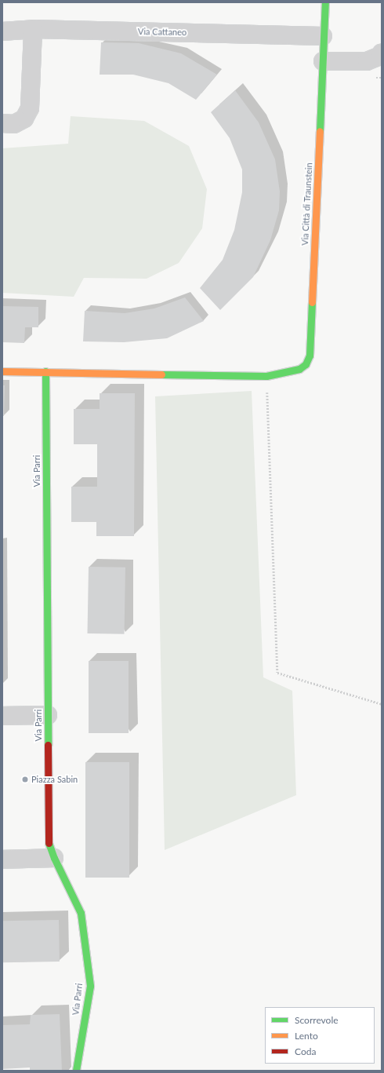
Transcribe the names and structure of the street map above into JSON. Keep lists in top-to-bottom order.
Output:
{
  "streets": {
    "street": ["Via Cattaneo", "Via Città di Traunstein", "Via Parri"]
  },
  "crossings": [
    ["Via Cattaneo", "Via Città di Traunstein"],
    ["Via Città di Traunstein", "Via Parri"]
  ],
  "places": ["Piazza Sabin"],
  "legend": ["Scorrevole", "Lento", "Coda"]
}
